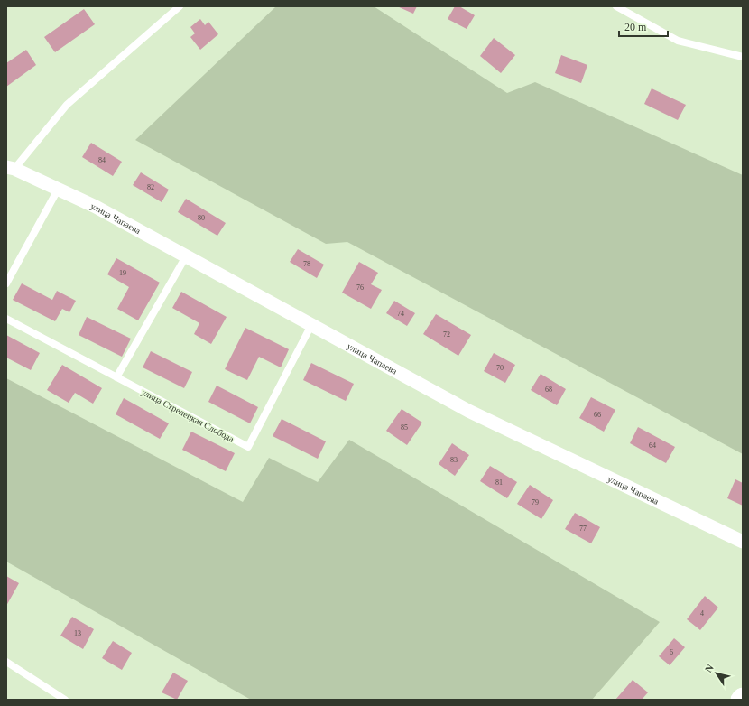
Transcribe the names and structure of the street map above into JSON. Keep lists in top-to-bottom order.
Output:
{
  "streets": {
    "street": ["улица Чапаева"],
    "lane": ["улица Стрелецкая Слобода"]
  },
  "crossings": [
    ["улица Чапаева", "улица Стрелецкая Слобода"]
  ],
  "house_numbers": [
    "84",
    "82",
    "80",
    "78",
    "19",
    "76",
    "74",
    "72",
    "70",
    "68",
    "66",
    "85",
    "64",
    "83",
    "81",
    "79",
    "77",
    "4",
    "13",
    "6"
  ],
  "scale_bar": "20 m",
  "north": "top left"
}
